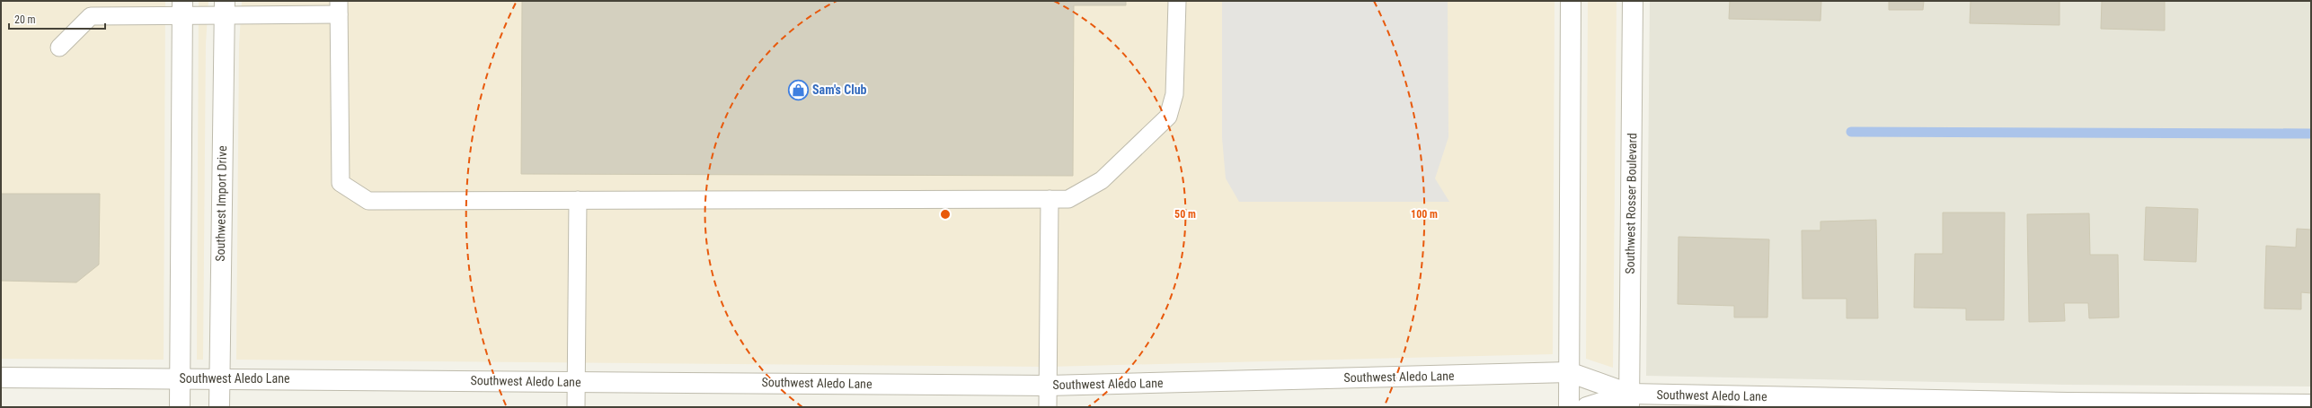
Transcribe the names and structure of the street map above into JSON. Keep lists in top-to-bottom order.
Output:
{
  "streets": {
    "street": ["Southwest Import Drive", "Southwest Rosser Boulevard", "Southwest Aledo Lane"]
  },
  "crossings": [
    ["Southwest Import Drive", "Southwest Aledo Lane"],
    ["Southwest Rosser Boulevard", "Southwest Aledo Lane"]
  ],
  "places": {
    "shop": ["Sam's Club"]
  },
  "scale_bar": "20 m",
  "rings": ["50 m", "100 m"]
}
